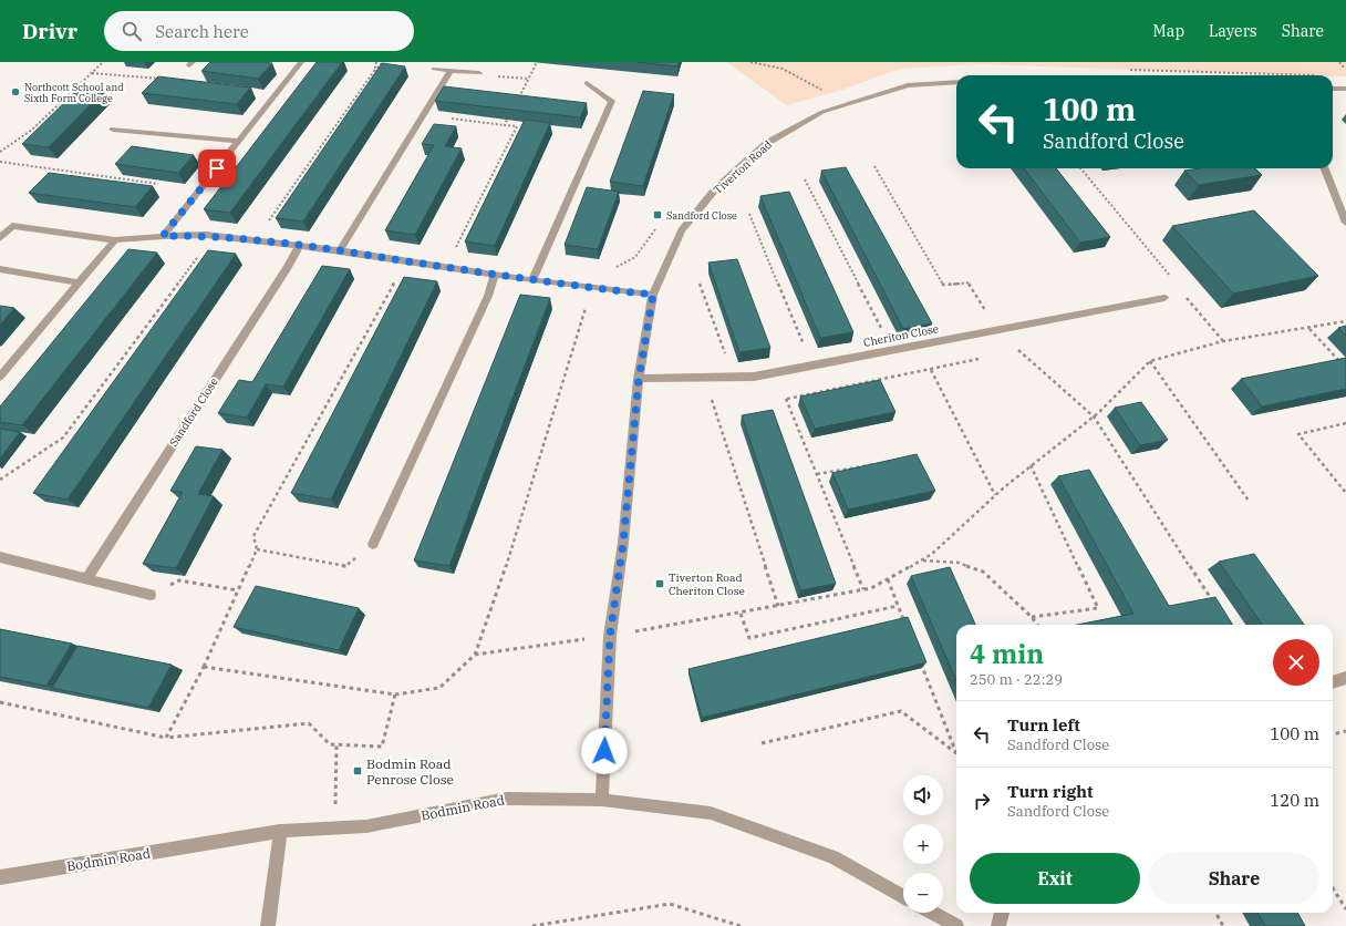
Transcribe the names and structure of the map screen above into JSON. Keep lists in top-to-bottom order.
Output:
{
  "streets": {
    "street": [
      "Tiverton Road",
      "Cheriton Close",
      "Sandford Close",
      "Bodmin Road"
    ]
  },
  "crossings": [
    ["Tiverton Road", "Cheriton Close"],
    ["Tiverton Road", "Bodmin Road"]
  ],
  "places": {
    "other": ["Northcott School and Sixth Form College"],
    "transit": ["Sandford Close", "Tiverton Road Cheriton Close", "Bodmin Road Penrose Close"]
  },
  "page": {
    "header": "Drivr",
    "search": "Search here",
    "nav": ["Map", "Layers", "Share"],
    "turn": ["100 m", "Sandford Close"],
    "heading": ["4 min", "250 m · 22:29"],
    "list": [
      {
        "name": "Turn left",
        "note": "Sandford Close",
        "value": "100 m"
      },
      {
        "name": "Turn right",
        "note": "Sandford Close",
        "value": "120 m"
      }
    ],
    "map_buttons": ["+", "−"],
    "buttons": ["Exit", "Share"]
  }
}
